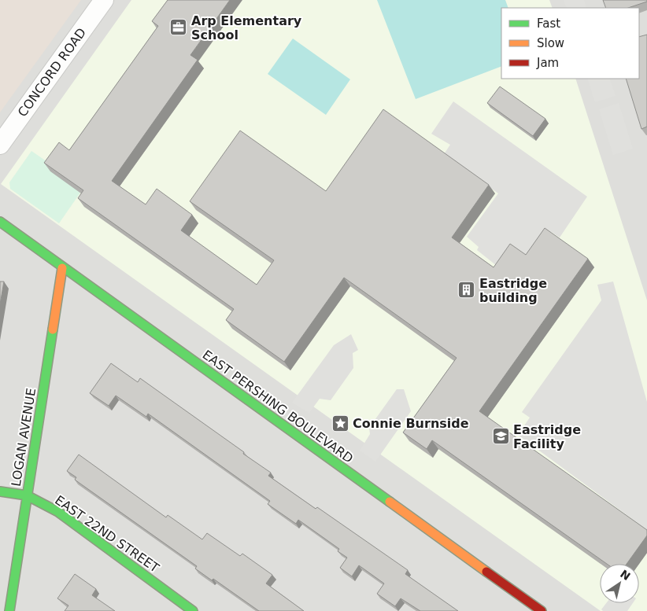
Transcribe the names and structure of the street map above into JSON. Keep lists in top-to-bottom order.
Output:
{
  "streets": {
    "main road": ["EAST PERSHING BOULEVARD", "LOGAN AVENUE", "EAST 22ND STREET"],
    "street": ["CONCORD ROAD"]
  },
  "crossings": [
    ["EAST PERSHING BOULEVARD", "LOGAN AVENUE"],
    ["LOGAN AVENUE", "EAST 22ND STREET"]
  ],
  "places": {
    "office": ["Arp Elementary School"],
    "building": ["Eastridge building"],
    "place": ["Connie Burnside"],
    "school or university": ["Eastridge Facility"]
  },
  "legend": ["Fast", "Slow", "Jam"],
  "north": "top right"
}
